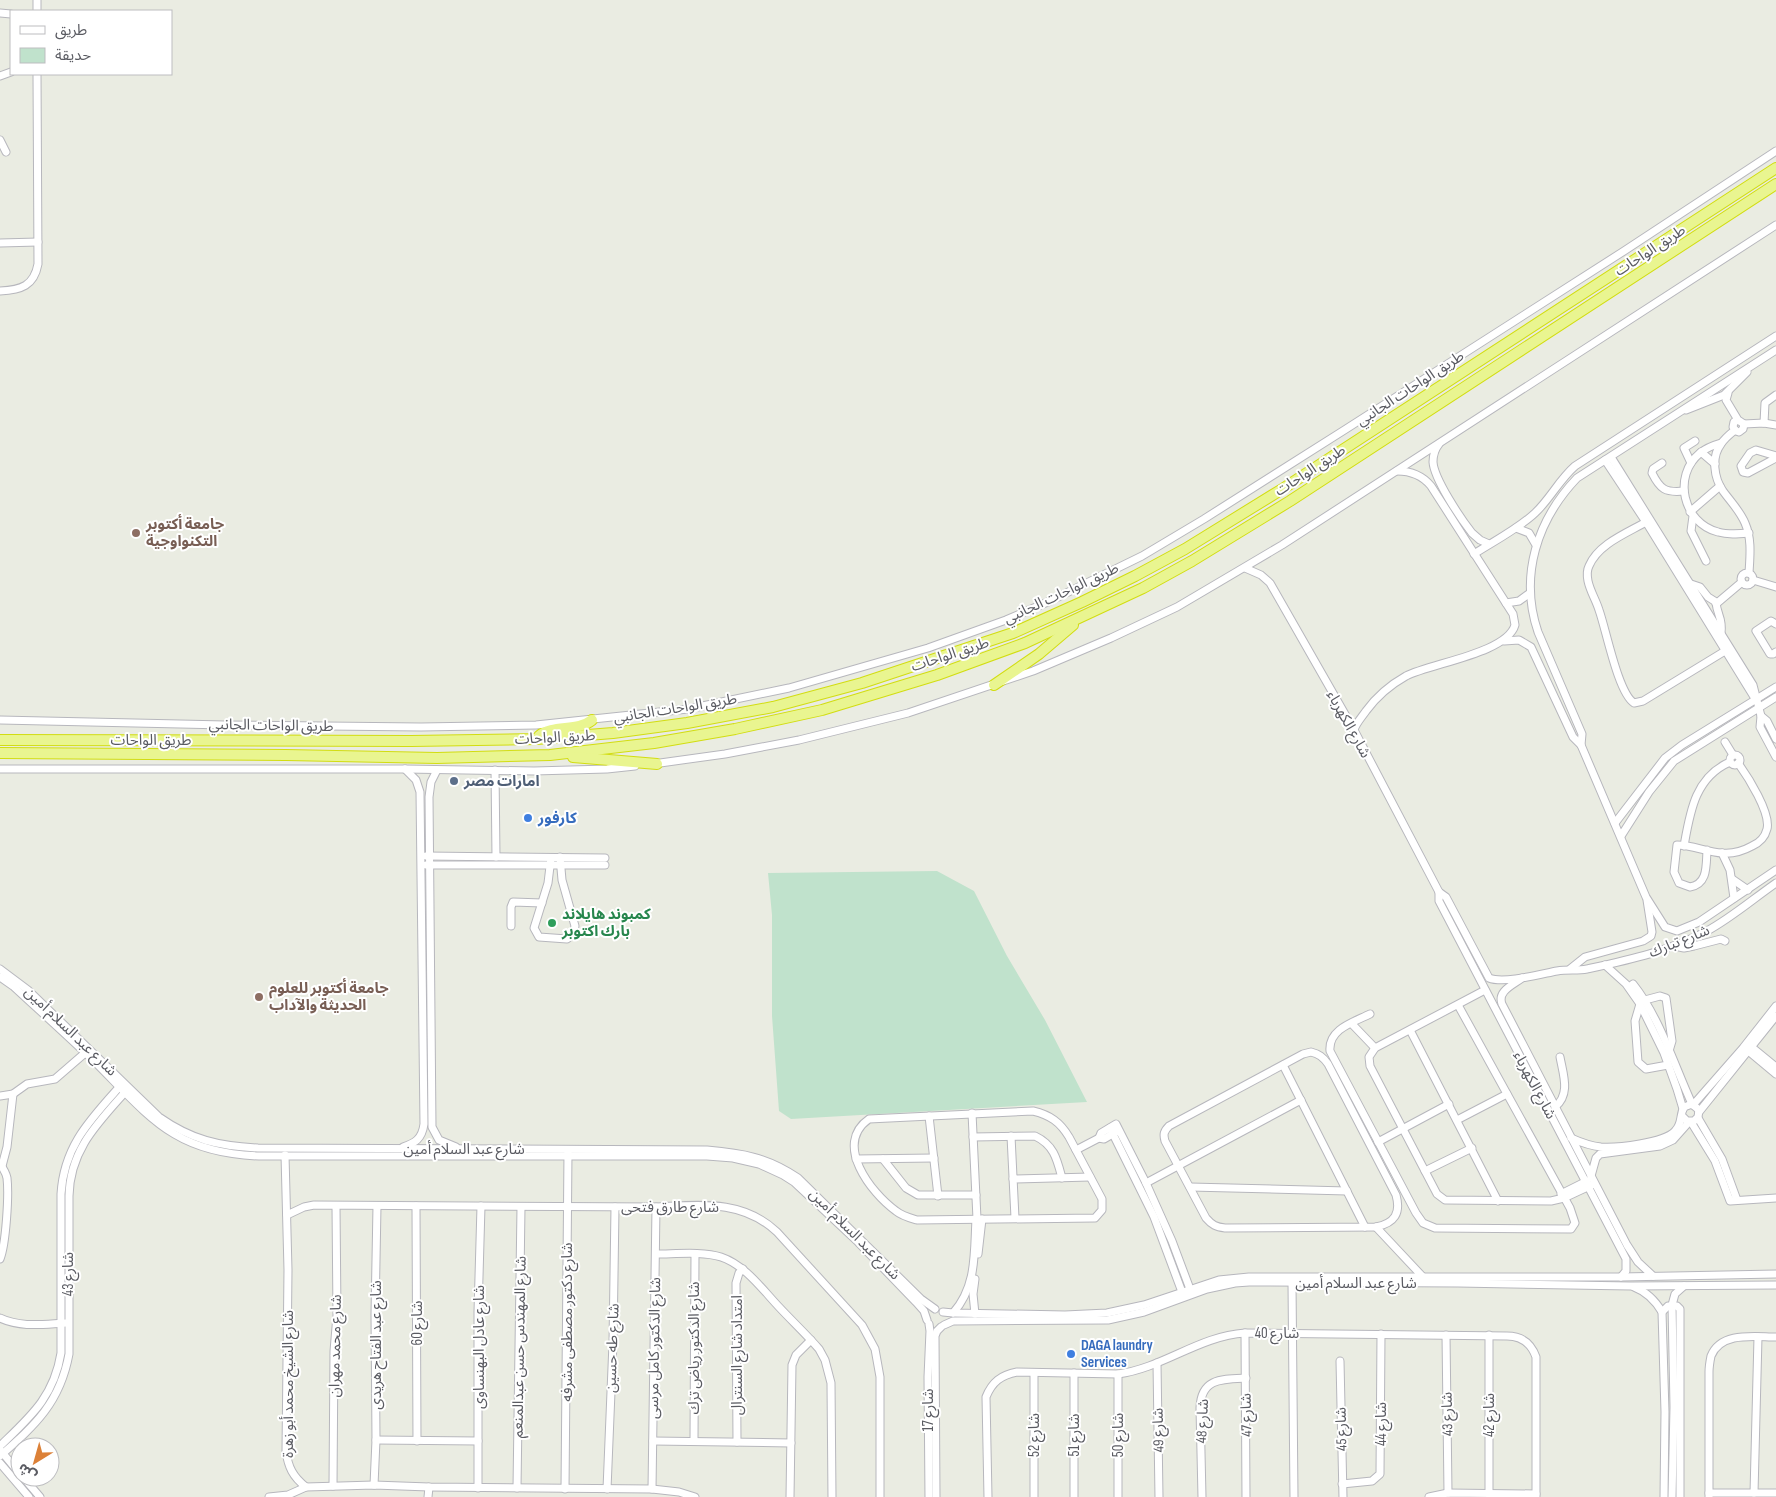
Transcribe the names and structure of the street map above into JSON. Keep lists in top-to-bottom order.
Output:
{
  "streets": {
    "highway": ["طريق الواحات"],
    "street": [
      "طريق الواحات الجانبي",
      "شارع الكهرباء",
      "شارع تبارك",
      "شارع عبد السلام أمين",
      "شارع طارق فتحى",
      "شارع 43",
      "شارع دكتور مصطفى مشرفه",
      "شارع 60",
      "شارع 40",
      "شارع عبد الفتاح هريدى",
      "شارع محمد مهران",
      "شارع عادل البهنساوى",
      "شارع المهندس حسن عبدالمنعم",
      "شارع طه حسين",
      "شارع الدكتور كامل مرسى",
      "شارع الدكتور رياض ترك",
      "امتداد شارع السنترال",
      "شارع الشيخ محمد أبو زهرة",
      "شارع 17",
      "شارع 47",
      "شارع 42",
      "شارع 48",
      "شارع 44",
      "شارع 45",
      "شارع 49",
      "شارع 52",
      "شارع 51",
      "شارع 50"
    ]
  },
  "crossings": [
    ["شارع الكهرباء", "شارع تبارك"],
    ["شارع الكهرباء", "شارع عبد السلام أمين"],
    ["شارع عبد السلام أمين", "شارع 43"],
    ["شارع عبد السلام أمين", "شارع دكتور مصطفى مشرفه"],
    ["شارع عبد السلام أمين", "شارع الشيخ محمد أبو زهرة"],
    ["شارع عبد السلام أمين", "شارع 17"],
    ["شارع طارق فتحى", "شارع دكتور مصطفى مشرفه"],
    ["شارع طارق فتحى", "شارع 60"],
    ["شارع طارق فتحى", "شارع عبد الفتاح هريدى"],
    ["شارع طارق فتحى", "شارع محمد مهران"],
    ["شارع طارق فتحى", "شارع عادل البهنساوى"],
    ["شارع طارق فتحى", "شارع المهندس حسن عبدالمنعم"],
    ["شارع طارق فتحى", "شارع طه حسين"],
    ["شارع طارق فتحى", "شارع الدكتور كامل مرسى"],
    ["شارع طارق فتحى", "شارع الشيخ محمد أبو زهرة"],
    ["شارع 43", "شارع 40"],
    ["شارع 40", "شارع 47"],
    ["شارع 40", "شارع 42"],
    ["شارع 40", "شارع 44"],
    ["شارع 40", "شارع 49"],
    ["شارع 40", "شارع 52"],
    ["شارع 40", "شارع 51"],
    ["شارع 40", "شارع 50"],
    ["شارع 47", "شارع 48"],
    ["شارع 44", "شارع 45"]
  ],
  "places": [
    "جامعة أكتوبر التكنواوجية",
    "امارات مصر",
    "كارفور",
    "كمبوند هايلاند بارك اكتوبر",
    "جامعة أكتوبر للعلوم الحديثة والآداب",
    "DAGA laundry Services"
  ],
  "legend": ["طريق", "حديقة"],
  "north": "bottom left"
}
